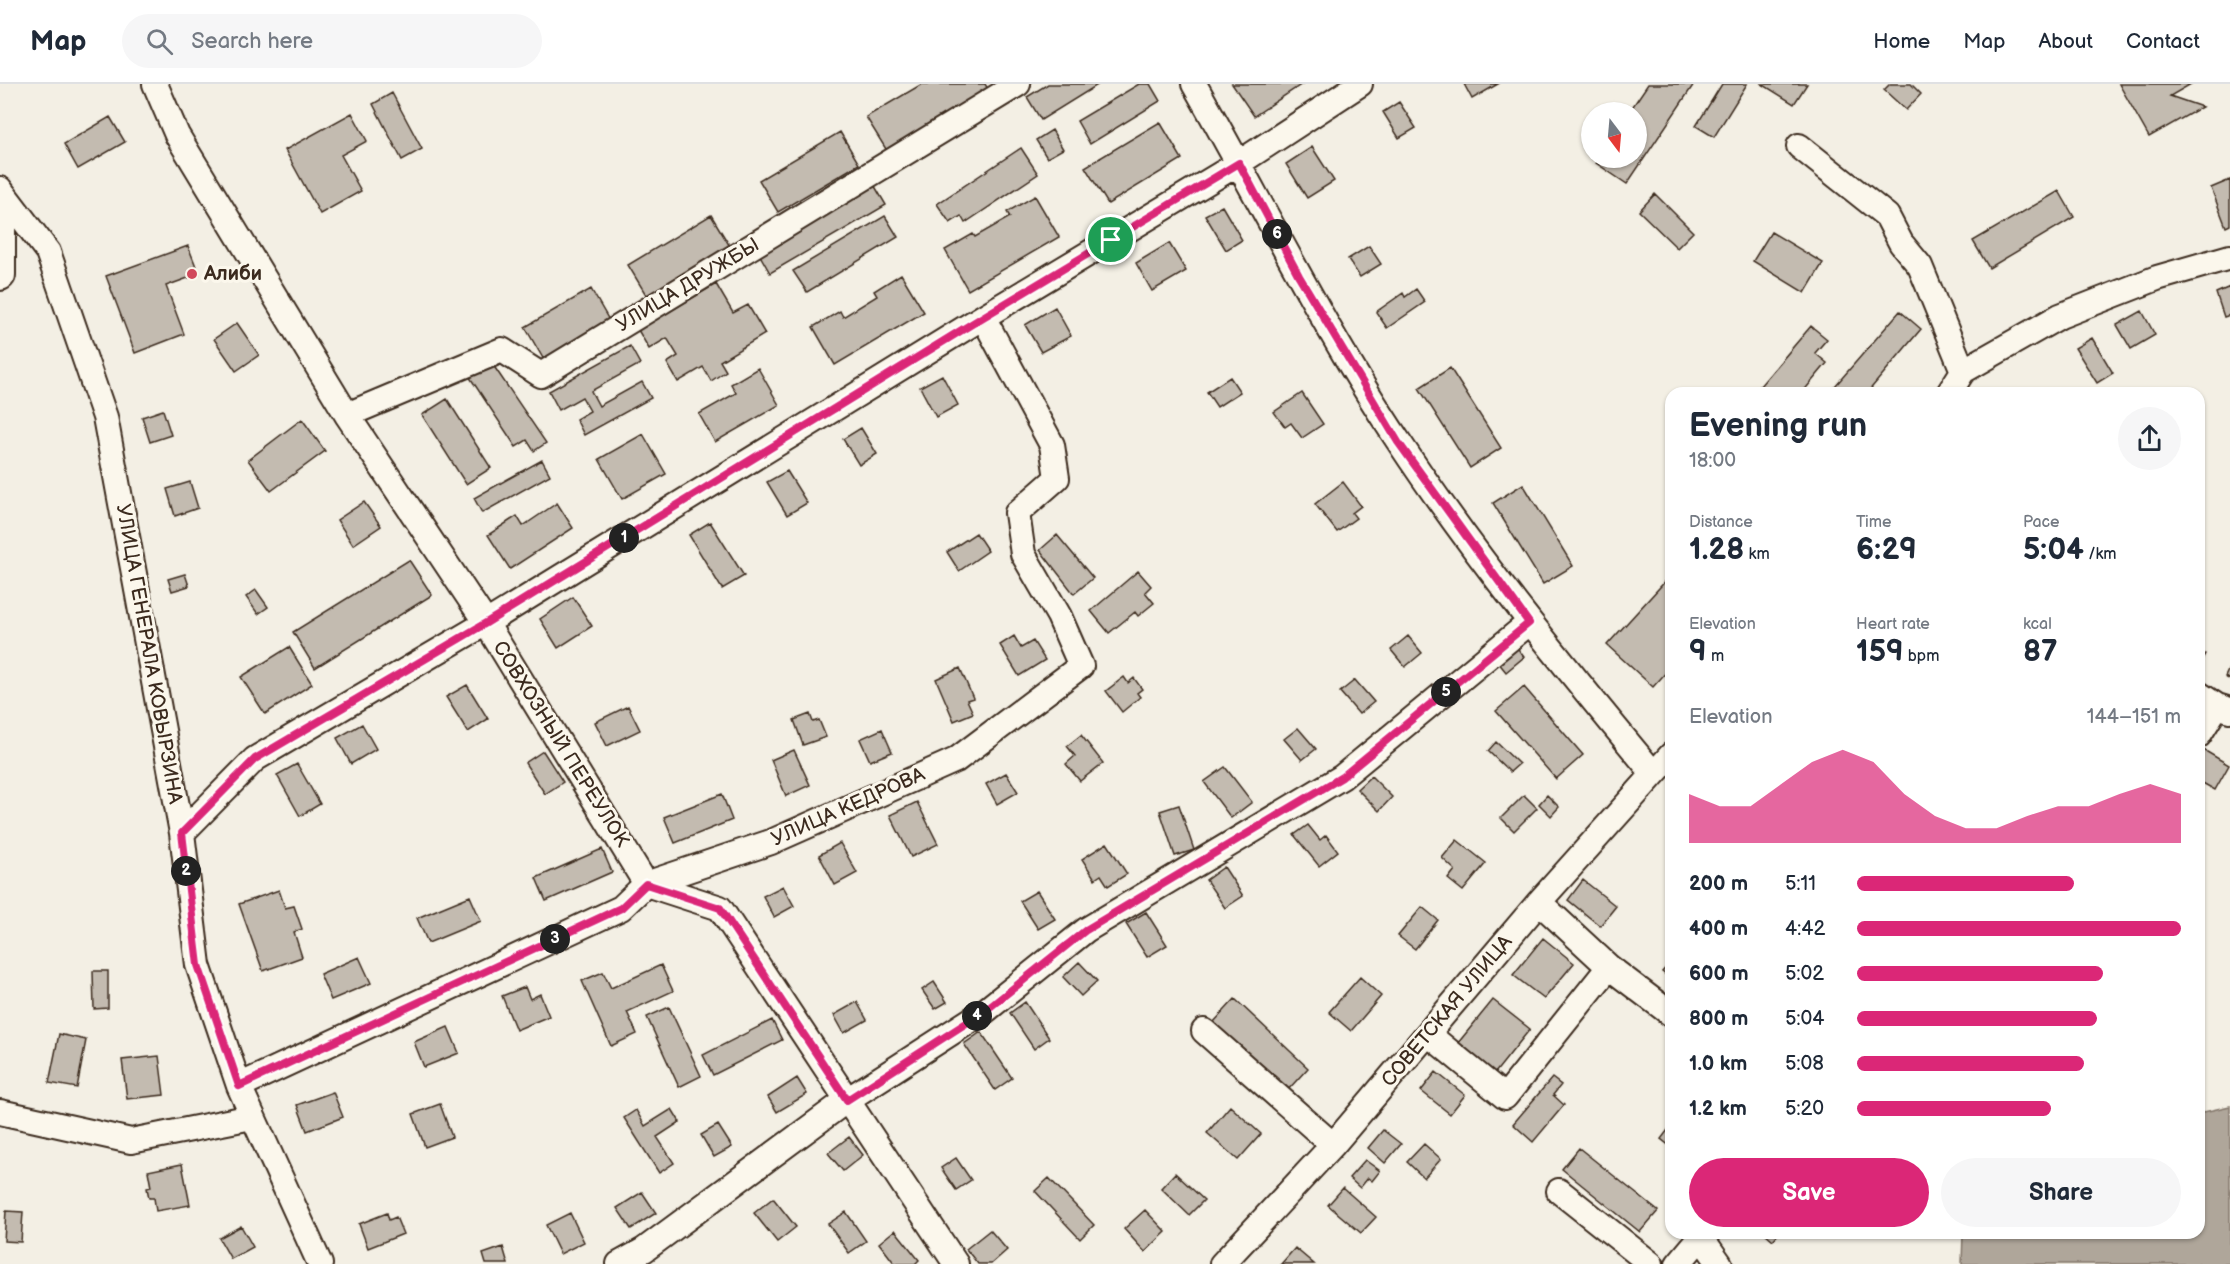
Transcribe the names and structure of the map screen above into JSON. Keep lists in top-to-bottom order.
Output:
{
  "streets": {
    "street": [
      "УЛИЦА ДРУЖБЫ",
      "УЛИЦА ГЕНЕРАЛА КОВЫРЗИНА",
      "СОВХОЗНЫЙ ПЕРЕУЛОК",
      "УЛИЦА КЕДРОВА",
      "СОВЕТСКАЯ УЛИЦА"
    ]
  },
  "crossings": [
    ["УЛИЦА ДРУЖБЫ", "СОВХОЗНЫЙ ПЕРЕУЛОК"],
    ["УЛИЦА ГЕНЕРАЛА КОВЫРЗИНА", "УЛИЦА КЕДРОВА"],
    ["СОВХОЗНЫЙ ПЕРЕУЛОК", "УЛИЦА КЕДРОВА"]
  ],
  "places": ["Алиби"],
  "north": "bottom",
  "page": {
    "header": "Map",
    "search": "Search here",
    "nav": [
      "Home",
      "Map",
      "About",
      "Contact"
    ],
    "pins": [
      "6",
      "1",
      "5",
      "2",
      "3",
      "4"
    ],
    "heading": ["Evening run", "18:00"],
    "stats": [
      ["Distance", "1.28 km"],
      ["Time", "6:29"],
      ["Pace", "5:04 /km"],
      ["Elevation", "9 m"],
      ["Heart rate", "159 bpm"],
      ["kcal", "87"]
    ],
    "chart": ["Elevation", "144–151 m"],
    "list": [
      {
        "name": "200 m",
        "note": "5:11"
      },
      {
        "name": "400 m",
        "note": "4:42"
      },
      {
        "name": "600 m",
        "note": "5:02"
      },
      {
        "name": "800 m",
        "note": "5:04"
      },
      {
        "name": "1.0 km",
        "note": "5:08"
      },
      {
        "name": "1.2 km",
        "note": "5:20"
      }
    ],
    "buttons": ["Save", "Share"]
  }
}
